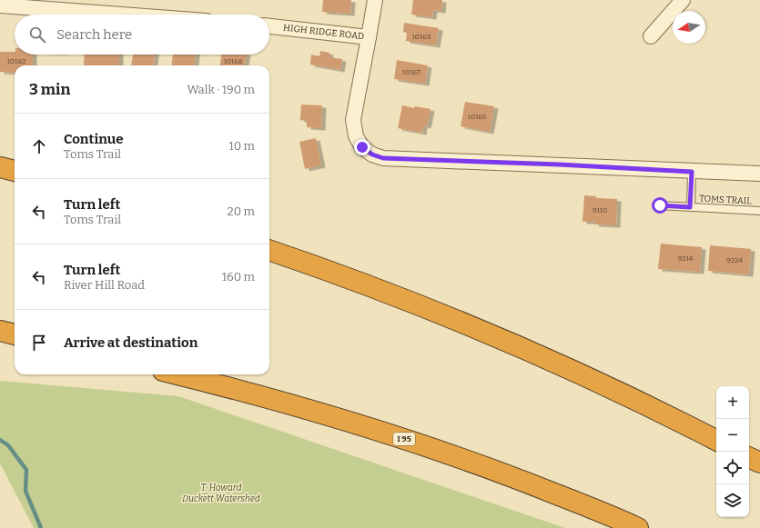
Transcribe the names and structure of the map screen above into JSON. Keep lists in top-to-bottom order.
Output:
{
  "streets": {
    "highway": ["I 95"],
    "street": ["HIGH RIDGE ROAD"],
    "lane": ["TOMS TRAIL"]
  },
  "parks": ["T. Howard Duckett Watershed"],
  "house_numbers": [
    "10163",
    "10182",
    "10168",
    "10167",
    "10165",
    "9110",
    "9214",
    "9224"
  ],
  "north": "left",
  "page": {
    "search": "Search here",
    "heading": ["3 min", "Walk · 190 m"],
    "list": [
      ["Continue", "Toms Trail", "10 m"],
      ["Turn left", "Toms Trail", "20 m"],
      ["Turn left", "River Hill Road", "160 m"],
      "Arrive at destination"
    ],
    "map_buttons": ["+", "−"]
  }
}
